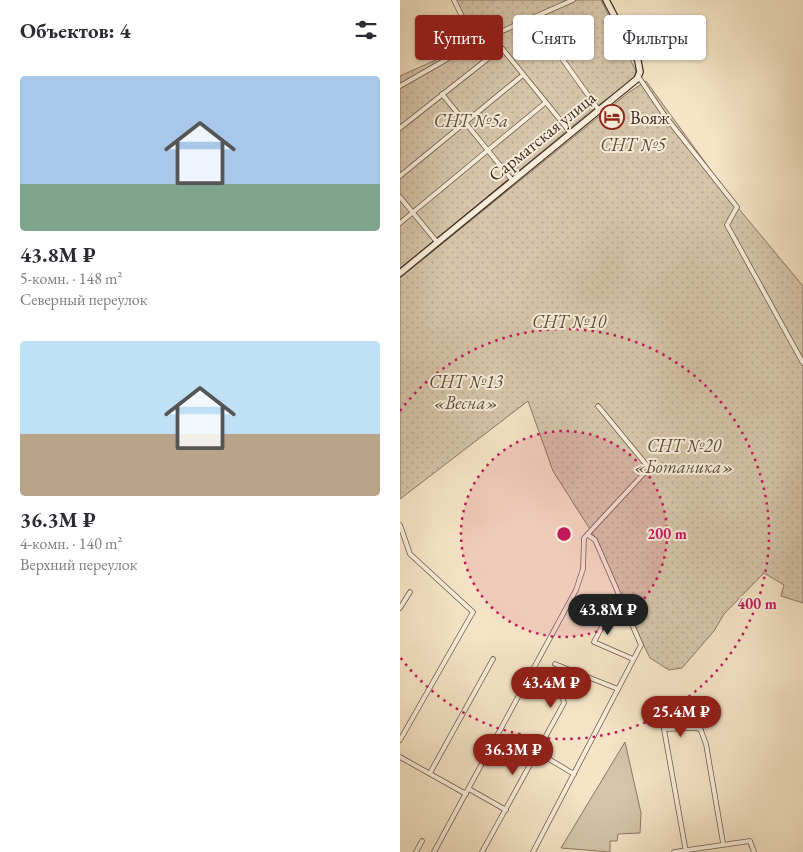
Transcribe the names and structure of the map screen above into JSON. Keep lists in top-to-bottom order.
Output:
{
  "streets": {
    "main road": ["Сарматская улица"]
  },
  "parks": [
    "СНТ №5а",
    "СНТ №5",
    "СНТ №10",
    "СНТ №13 «Весна»",
    "СНТ №20 «Ботаника»"
  ],
  "places": {
    "hotel": ["Вояж"]
  },
  "page": {
    "heading": "Объектов: 4",
    "chip": ["Купить", "Снять", "Фильтры"],
    "list": [
      {
        "name": "43.8M ₽",
        "note": "5-комн. · 148 m² · Северный переулок"
      },
      {
        "name": "36.3M ₽",
        "note": "4-комн. · 140 m² · Верхний переулок"
      }
    ],
    "price": [
      "43.8M ₽",
      "43.4M ₽",
      "25.4M ₽",
      "36.3M ₽"
    ]
  },
  "rings": ["200 m", "400 m"]
}
